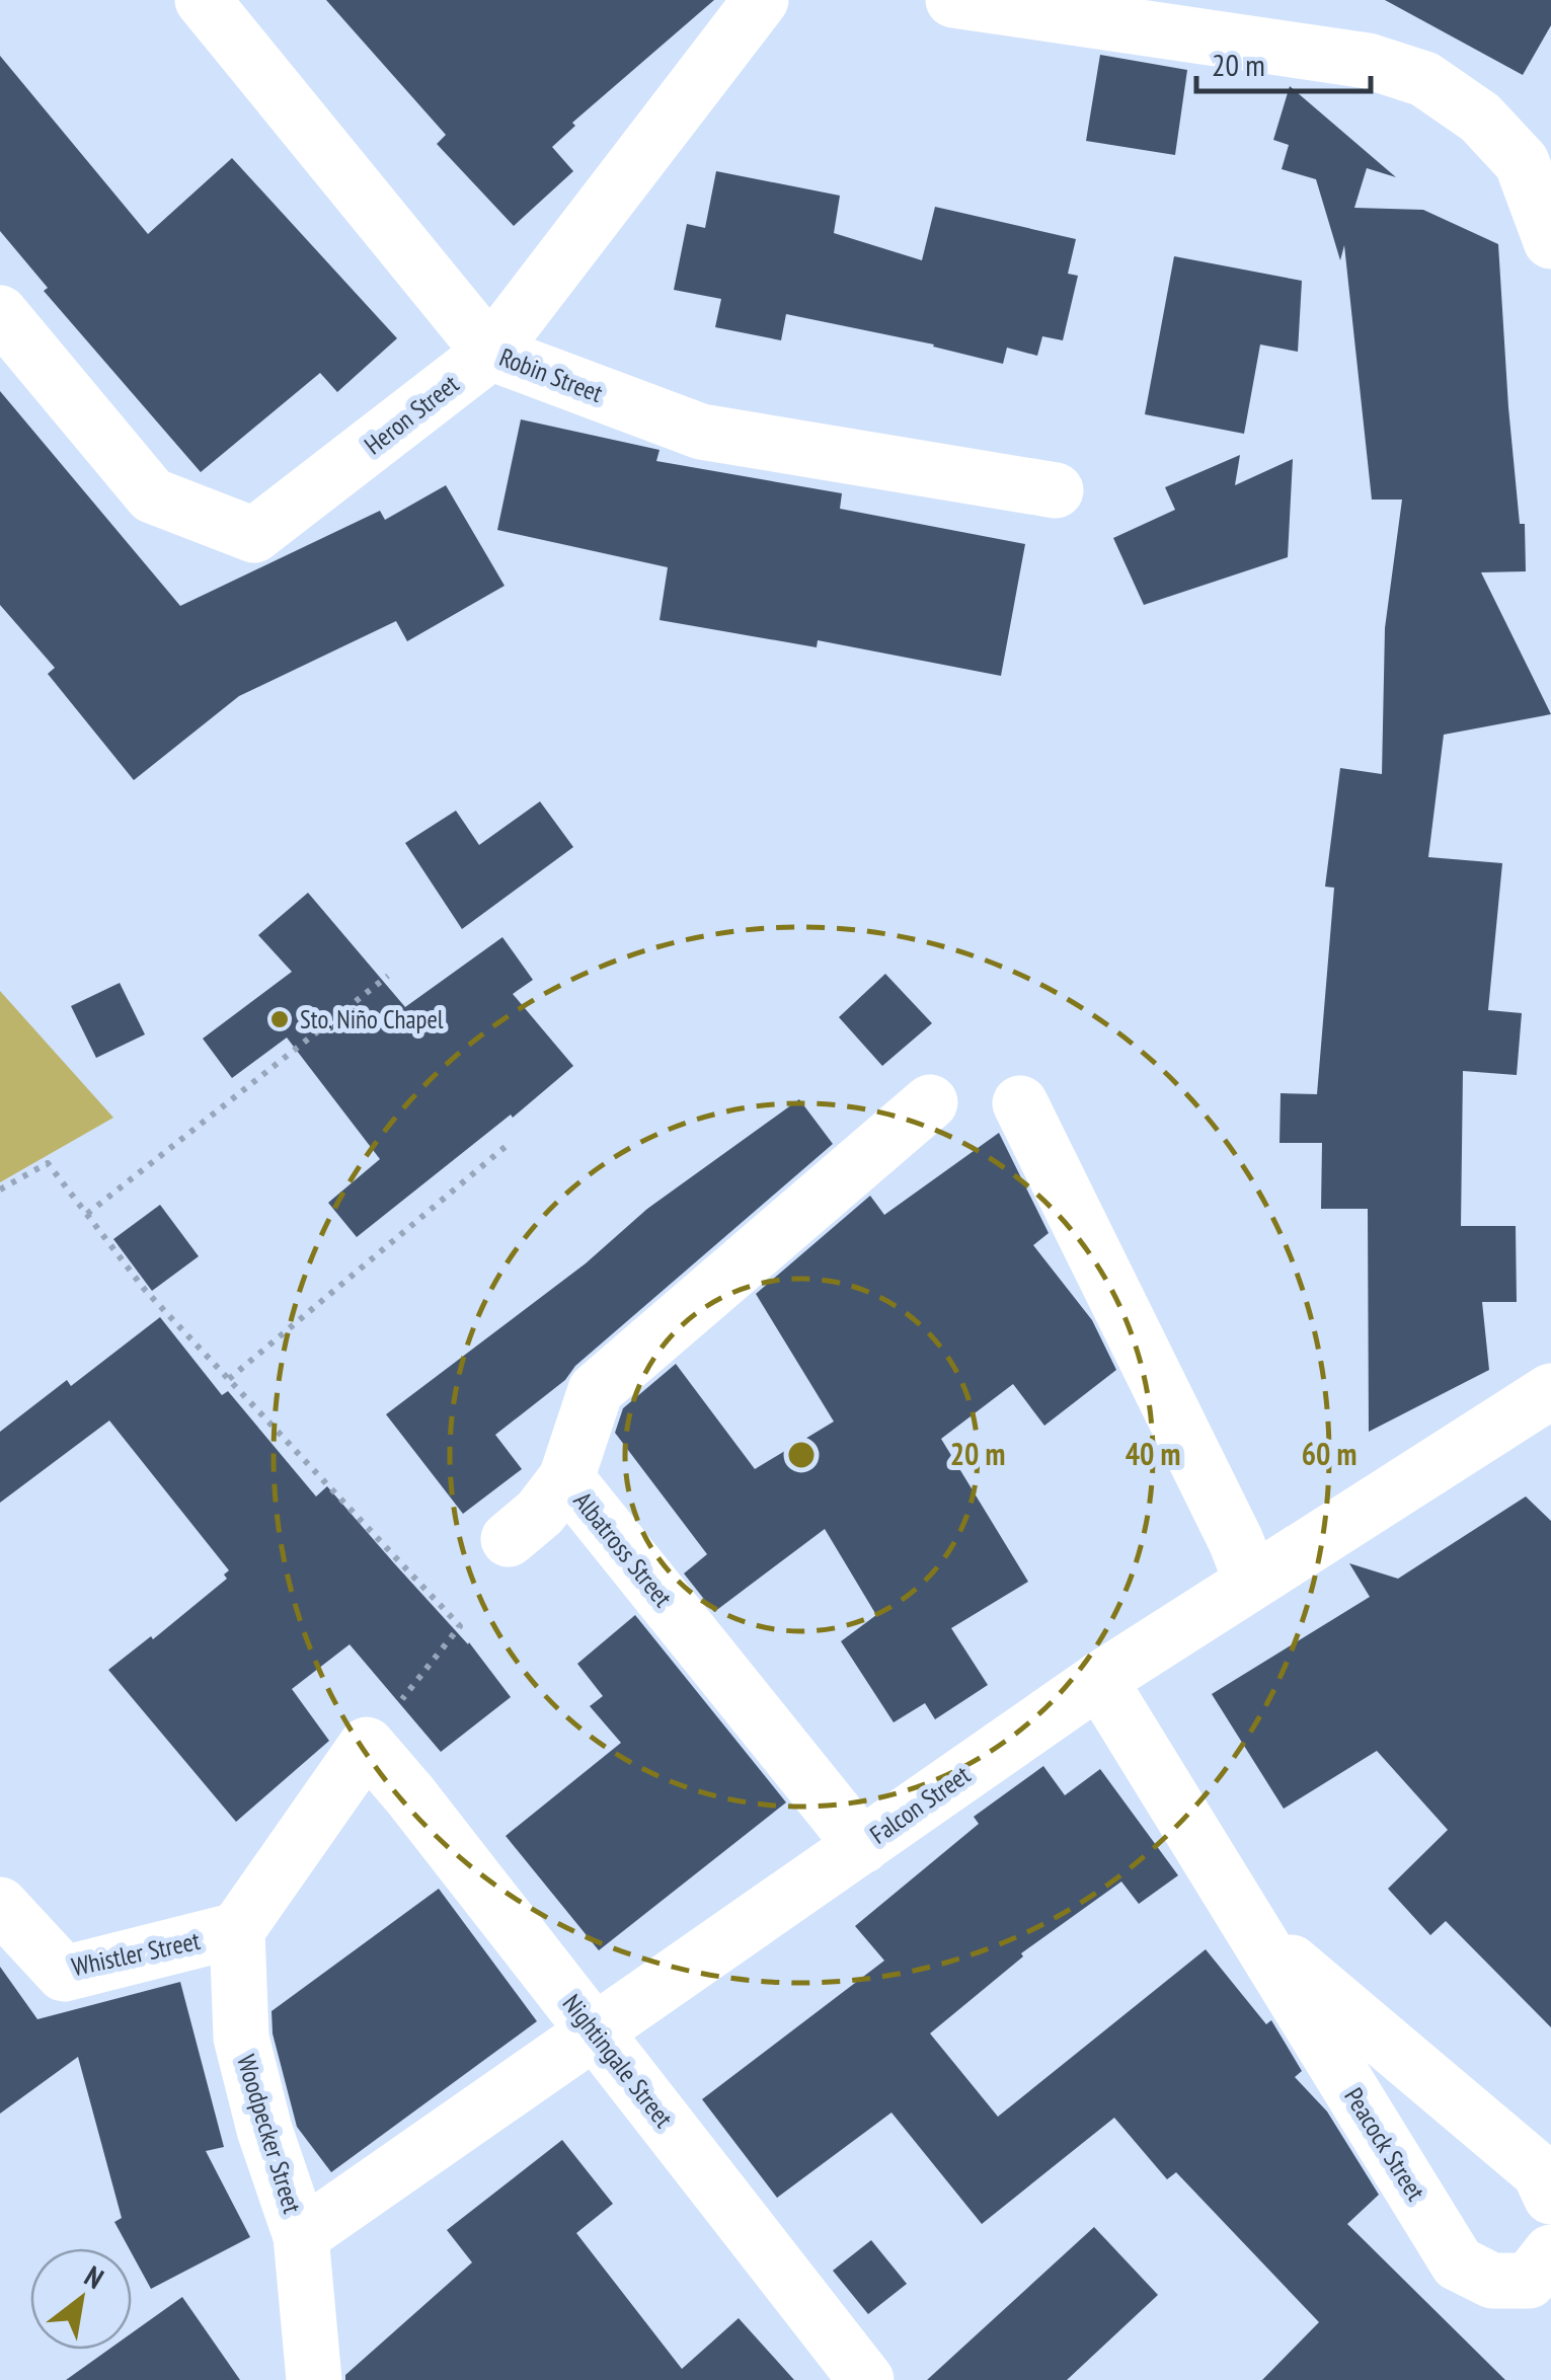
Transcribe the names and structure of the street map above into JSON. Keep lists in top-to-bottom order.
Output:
{
  "streets": {
    "street": [
      "Robin Street",
      "Heron Street",
      "Albatross Street",
      "Falcon Street",
      "Whistler Street",
      "Nightingale Street",
      "Woodpecker Street",
      "Peacock Street"
    ]
  },
  "crossings": [
    ["Robin Street", "Heron Street"],
    ["Albatross Street", "Falcon Street"],
    ["Falcon Street", "Nightingale Street"],
    ["Falcon Street", "Woodpecker Street"],
    ["Falcon Street", "Peacock Street"],
    ["Whistler Street", "Woodpecker Street"]
  ],
  "places": ["Sto. Niño Chapel"],
  "scale_bar": "20 m",
  "north": "top right",
  "rings": ["20 m", "40 m", "60 m"]
}
